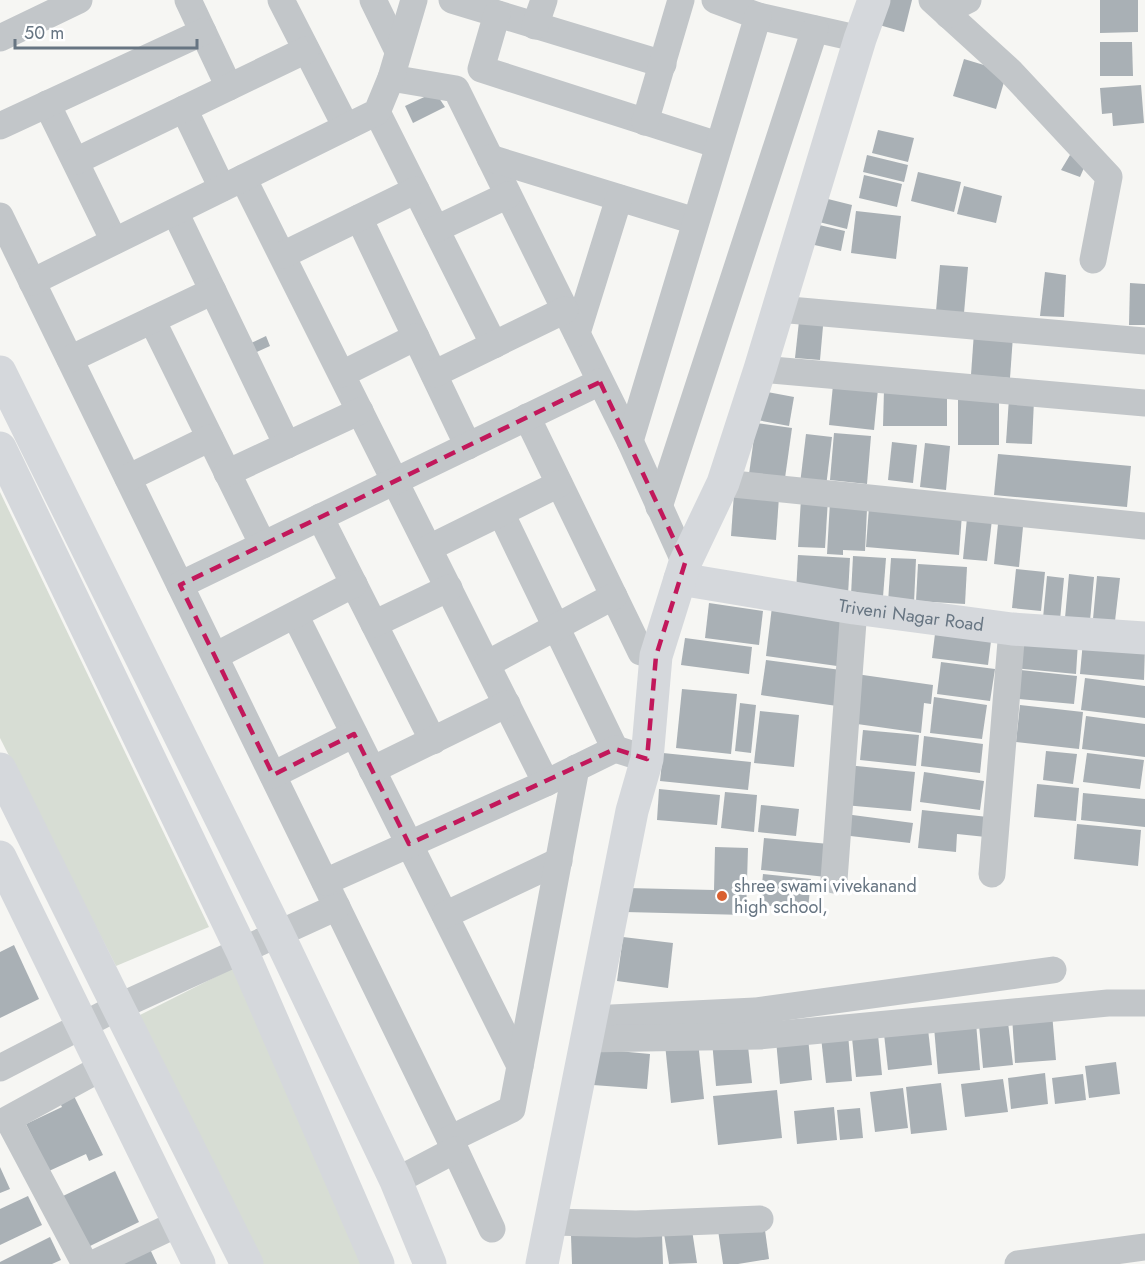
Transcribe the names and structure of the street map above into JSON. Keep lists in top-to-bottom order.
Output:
{
  "streets": {
    "main road": ["Triveni Nagar Road"]
  },
  "places": ["shree swami vivekanand high school,"],
  "scale_bar": "50 m"
}
